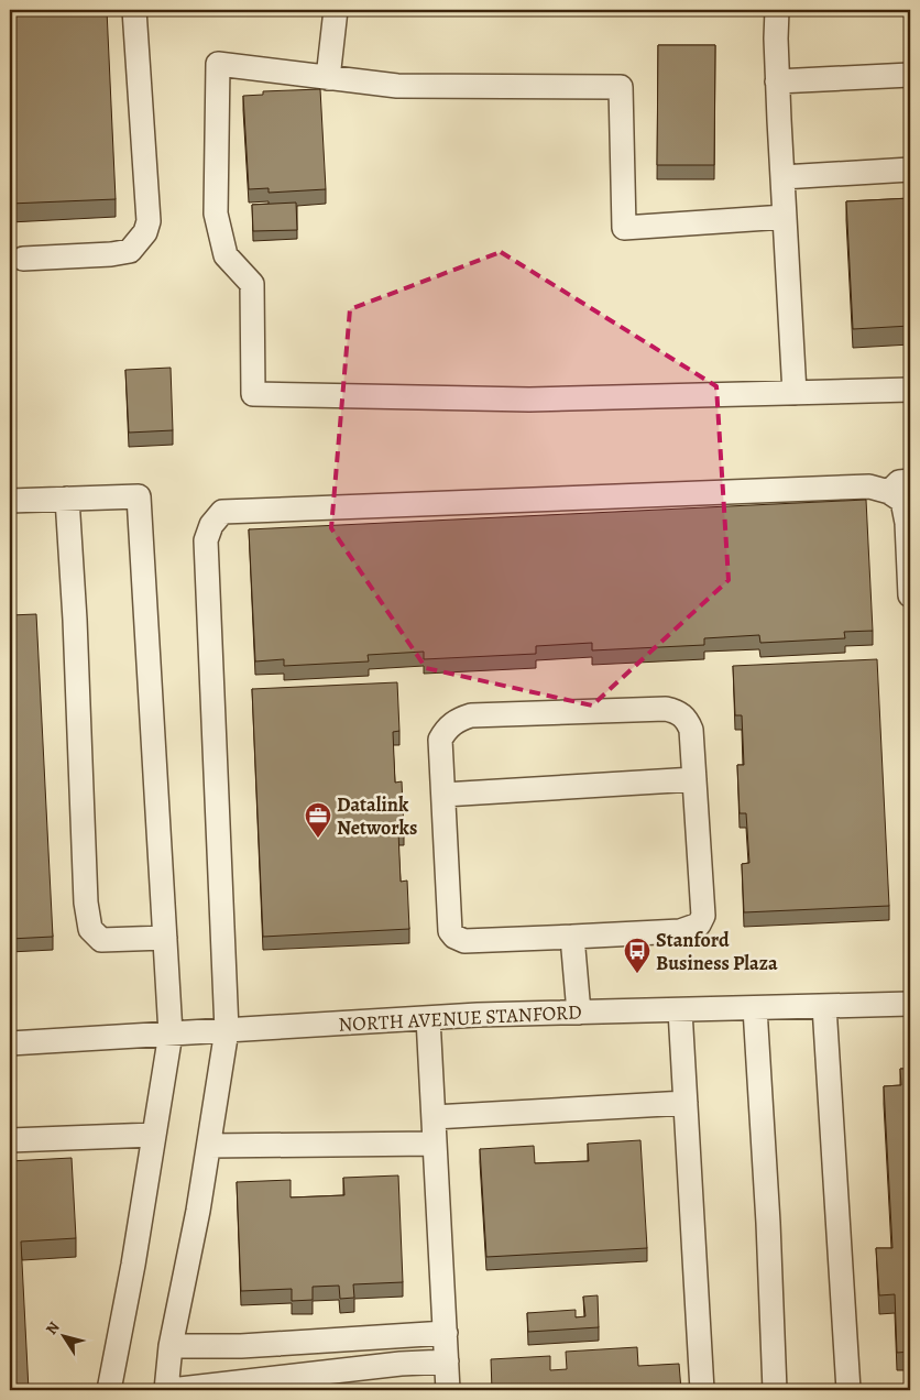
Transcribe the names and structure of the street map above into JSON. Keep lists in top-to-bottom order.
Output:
{
  "streets": {
    "street": ["NORTH AVENUE STANFORD"]
  },
  "places": {
    "office": ["Datalink Networks"],
    "bus stop": ["Stanford Business Plaza"]
  },
  "north": "top left"
}
